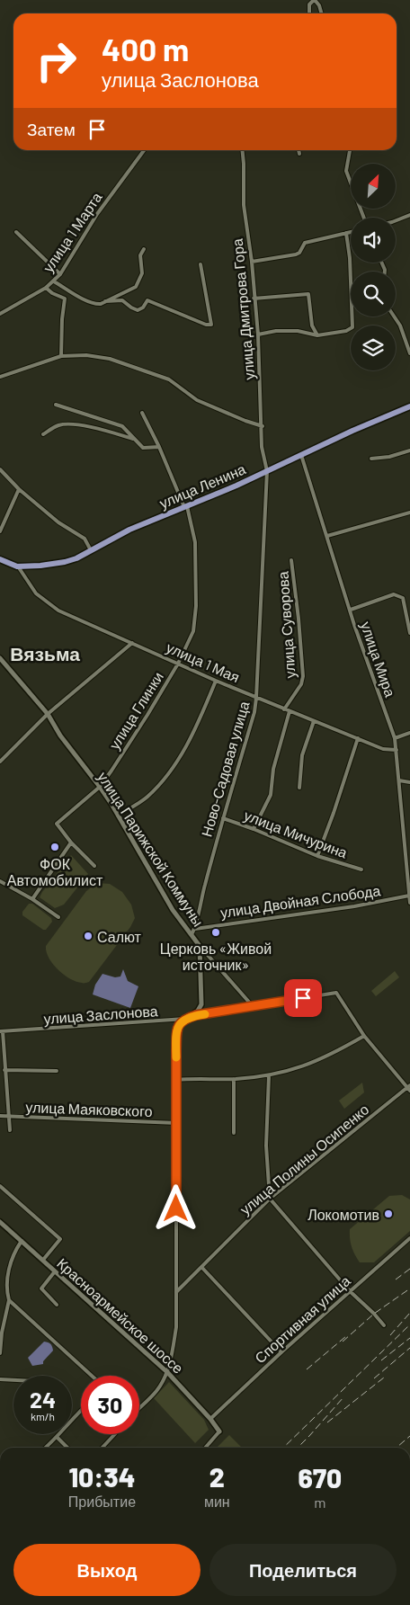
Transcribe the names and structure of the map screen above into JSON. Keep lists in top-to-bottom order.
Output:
{
  "streets": {
    "main road": ["улица Ленина"],
    "street": [
      "улица 1 Марта",
      "улица Дмитрова Гора",
      "улица Суворова",
      "улица Мира",
      "улица 1 Мая",
      "улица Глинки",
      "Ново-Садовая улица",
      "улица Мичурина",
      "улица Парижской Коммуны",
      "улица Двойная Слобода",
      "улица Заслонова",
      "улица Маяковского",
      "улица Полины Осипенко",
      "Красноармейское шоссе",
      "Спортивная улица"
    ]
  },
  "crossings": [
    ["улица Дмитрова Гора", "улица Ленина"],
    ["улица Дмитрова Гора", "Ново-Садовая улица"],
    ["улица Ленина", "улица Мира"],
    ["улица Ленина", "улица 1 Мая"],
    ["улица Ленина", "улица Глинки"],
    ["улица Ленина", "Ново-Садовая улица"],
    ["улица Суворова", "улица 1 Мая"],
    ["улица Мира", "улица 1 Мая"],
    ["улица Мира", "улица Двойная Слобода"],
    ["улица 1 Мая", "улица Глинки"],
    ["улица 1 Мая", "Ново-Садовая улица"],
    ["улица Глинки", "улица Парижской Коммуны"],
    ["Ново-Садовая улица", "улица Мичурина"],
    ["Ново-Садовая улица", "улица Двойная Слобода"],
    ["улица Парижской Коммуны", "улица Заслонова"],
    ["Красноармейское шоссе", "Спортивная улица"]
  ],
  "districts": ["Вязьма"],
  "places": [
    "ФОК Автомобилист",
    "Церковь «Живой источник»",
    "Салют",
    "Локомотив"
  ],
  "north": "top right",
  "page": {
    "turn": ["400 m", "улица Заслонова"],
    "then": "Затем",
    "speed": "24 km/h",
    "limit": "30",
    "eta": [
      "10:34",
      "Прибытие",
      "2",
      "мин",
      "670",
      "m"
    ],
    "buttons": ["Выход", "Поделиться"]
  }
}
